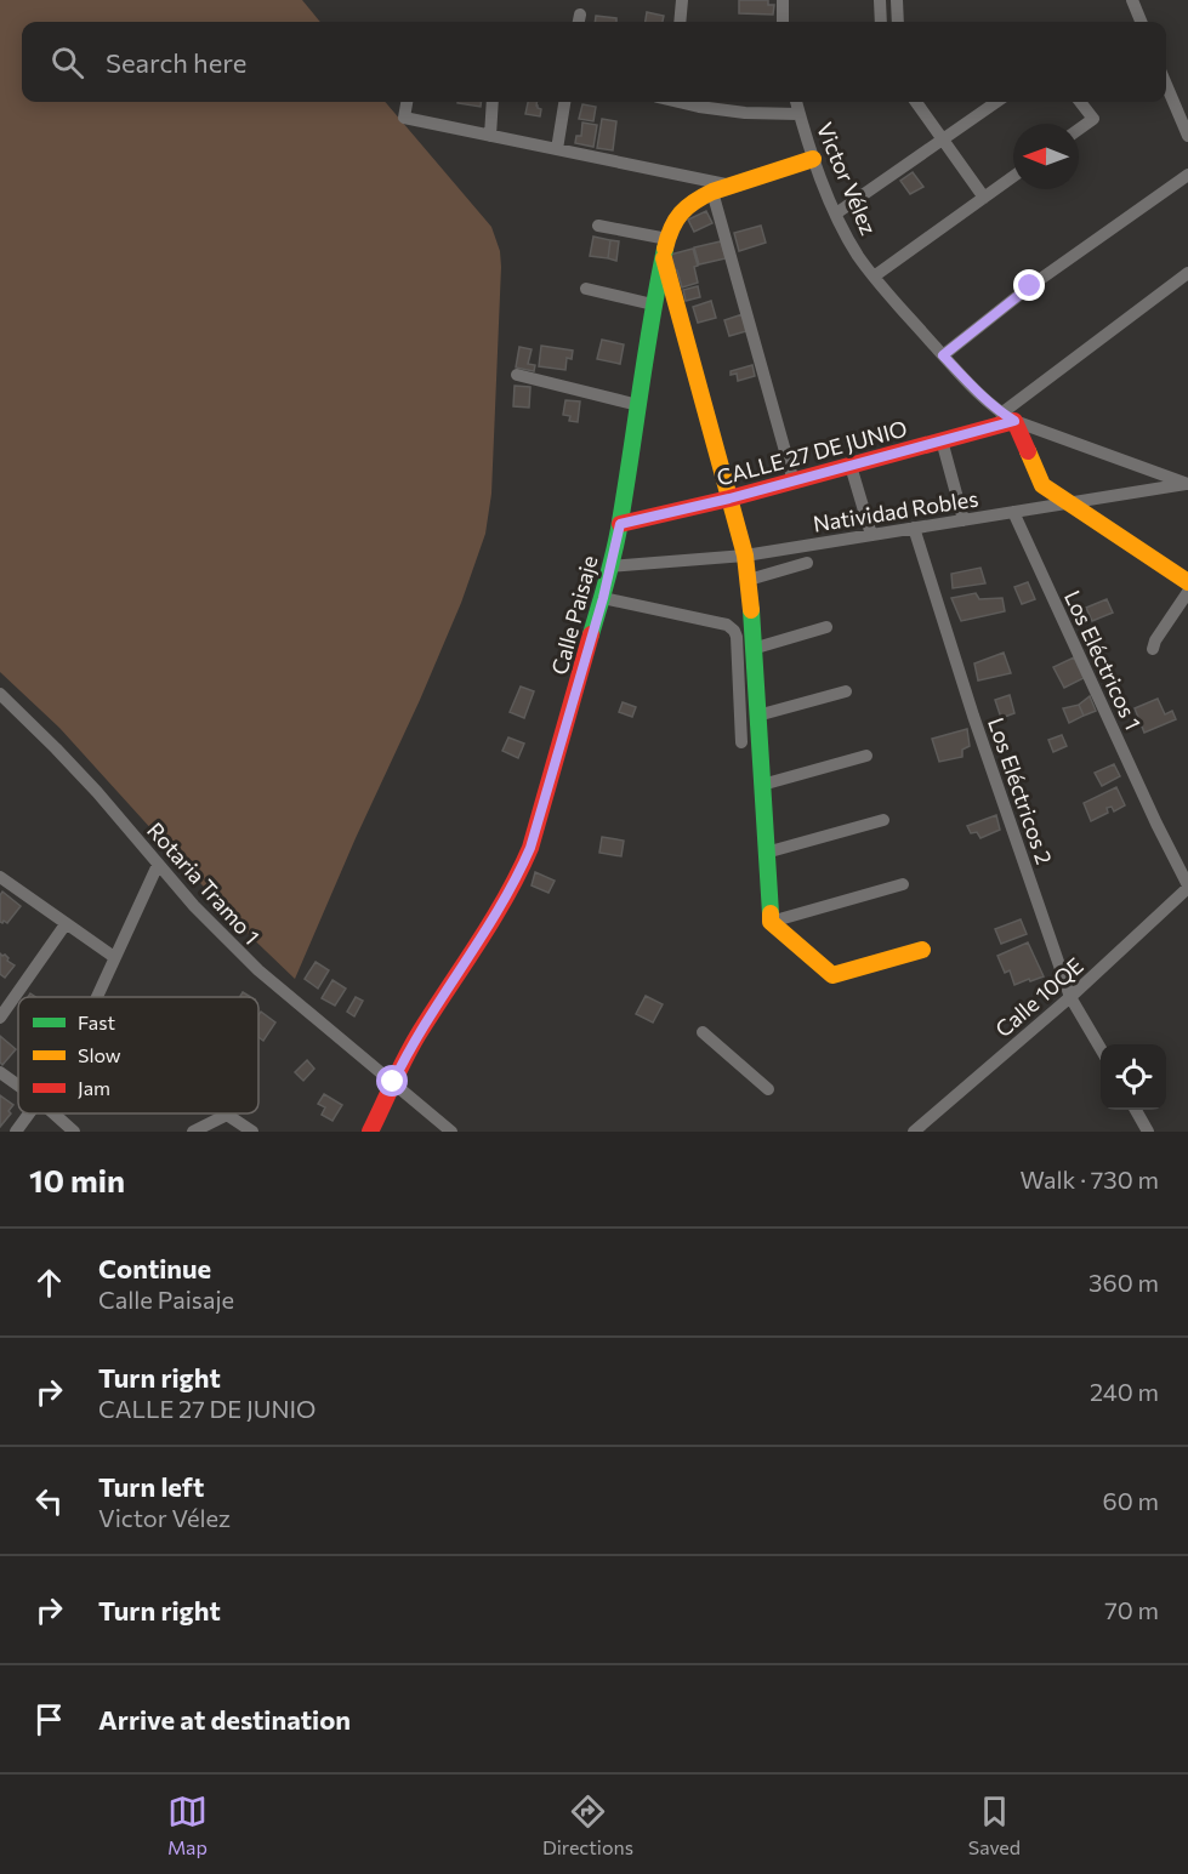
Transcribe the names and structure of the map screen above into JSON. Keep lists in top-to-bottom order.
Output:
{
  "streets": {
    "street": [
      "Victor Vélez",
      "CALLE 27 DE JUNIO",
      "Natividad Robles",
      "Calle Paisaje",
      "Los Eléctricos 1",
      "Los Eléctricos 2",
      "Rotaria Tramo 1",
      "Calle 10QE"
    ]
  },
  "crossings": [
    ["Victor Vélez", "CALLE 27 DE JUNIO"],
    ["Victor Vélez", "Natividad Robles"],
    ["Victor Vélez", "Calle Paisaje"],
    ["CALLE 27 DE JUNIO", "Calle Paisaje"],
    ["Natividad Robles", "Calle Paisaje"],
    ["Natividad Robles", "Los Eléctricos 1"],
    ["Natividad Robles", "Los Eléctricos 2"],
    ["Calle Paisaje", "Rotaria Tramo 1"],
    ["Los Eléctricos 1", "Calle 10QE"],
    ["Los Eléctricos 2", "Calle 10QE"]
  ],
  "legend": ["Fast", "Slow", "Jam"],
  "north": "left",
  "page": {
    "search": "Search here",
    "heading": ["10 min", "Walk · 730 m"],
    "list": [
      ["Continue", "Calle Paisaje", "360 m"],
      ["Turn right", "CALLE 27 DE JUNIO", "240 m"],
      ["Turn left", "Victor Vélez", "60 m"],
      ["Turn right", "70 m"],
      "Arrive at destination"
    ],
    "nav": ["Map", "Directions", "Saved"]
  }
}
